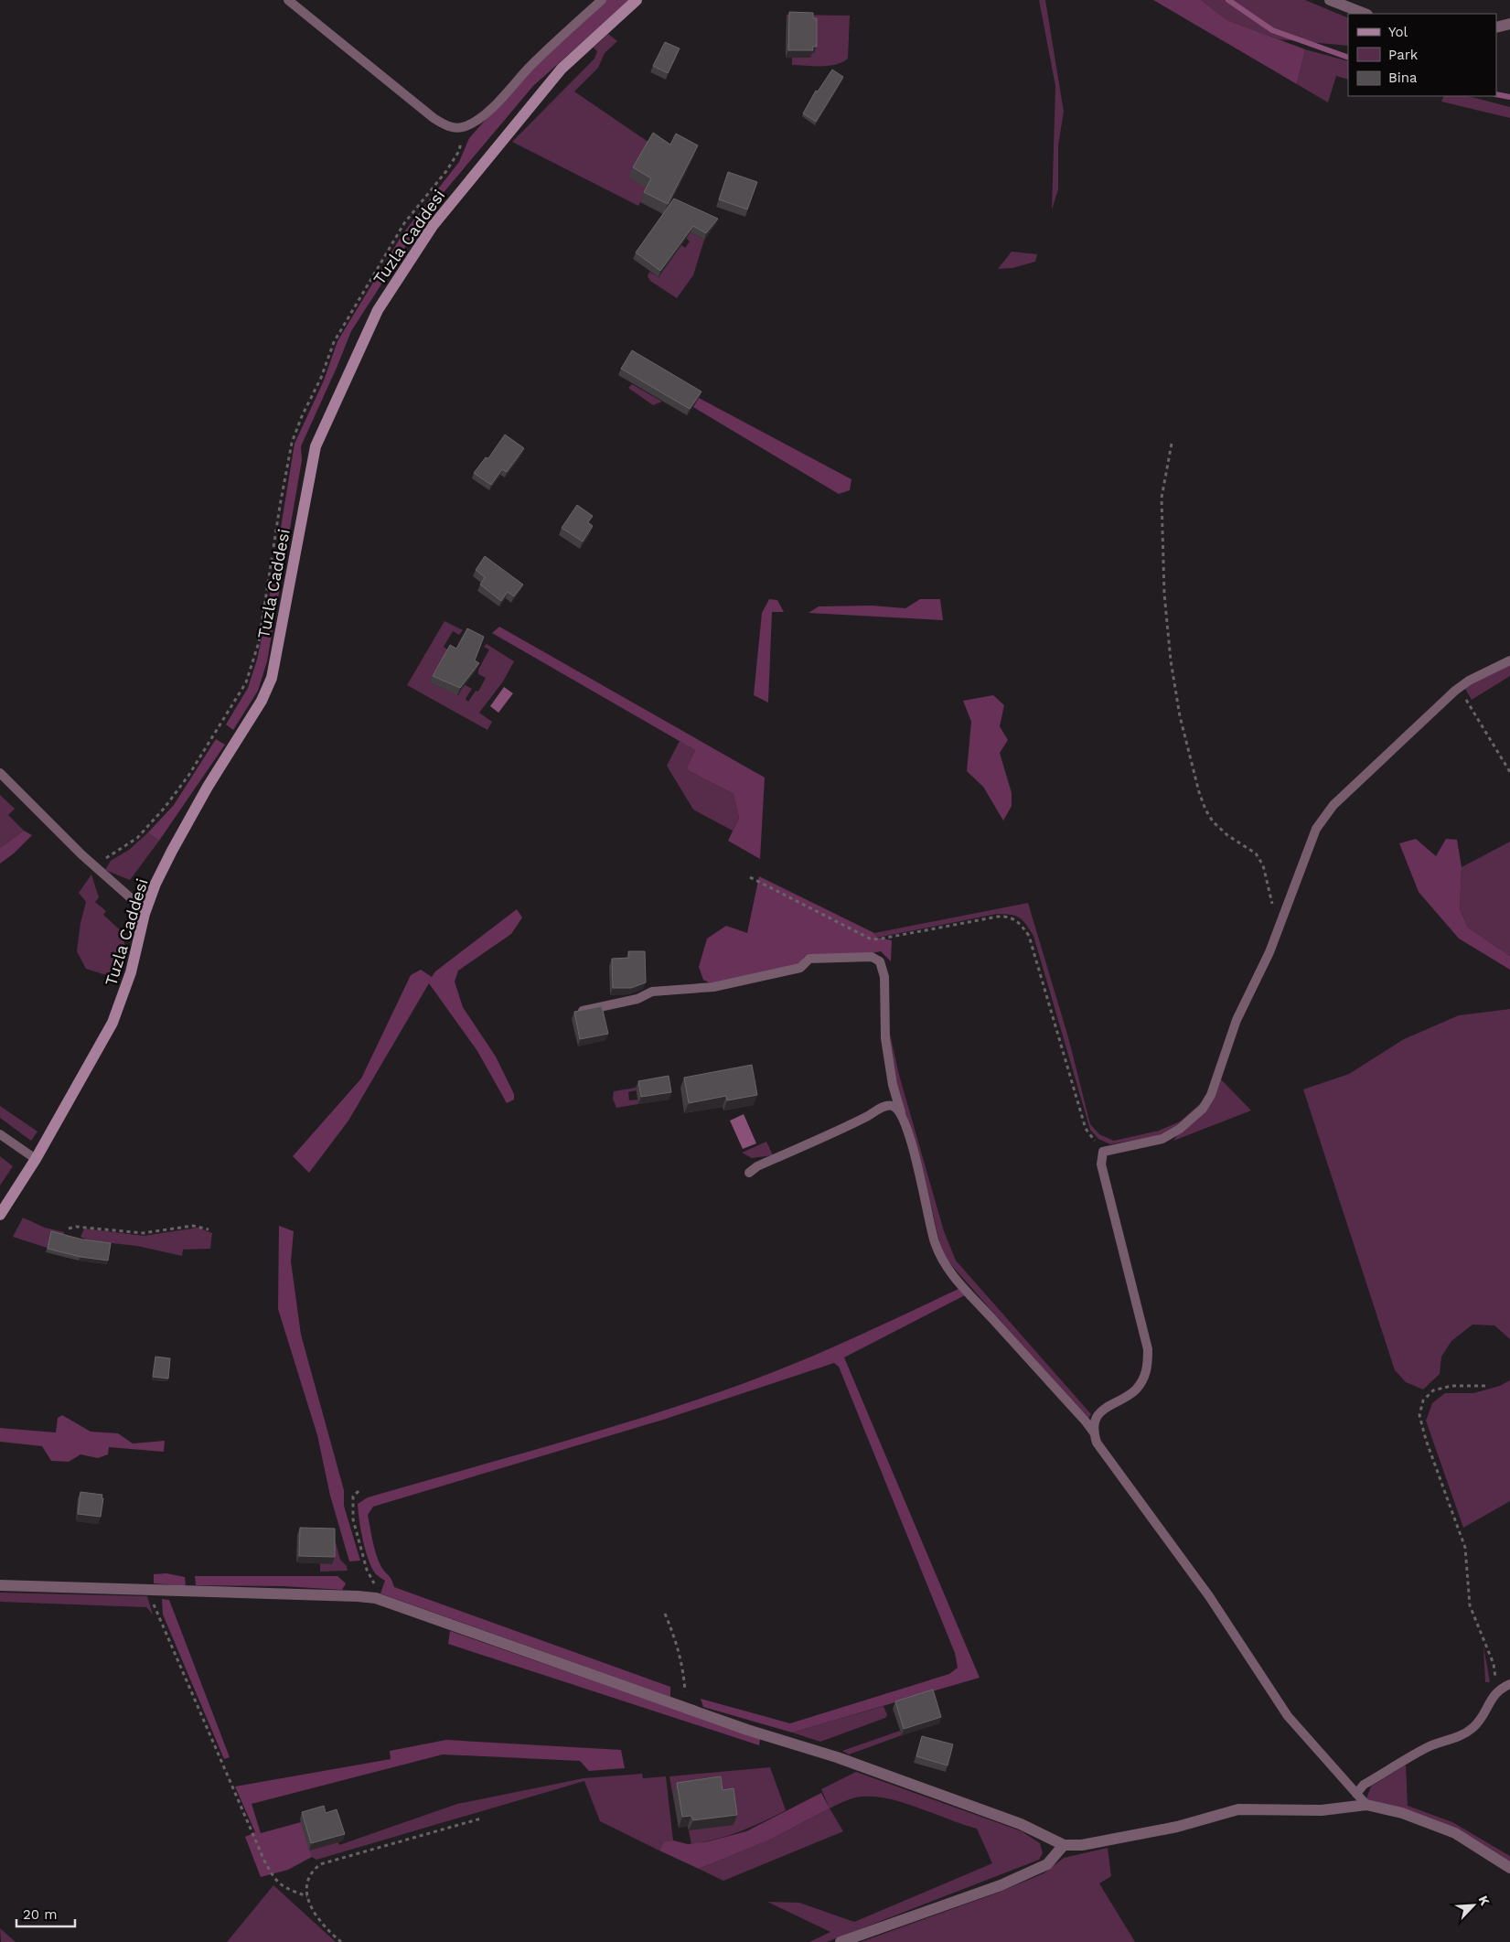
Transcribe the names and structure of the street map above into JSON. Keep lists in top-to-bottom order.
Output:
{
  "streets": {
    "main road": ["Tuzla Caddesi"]
  },
  "legend": ["Yol", "Park", "Bina"],
  "scale_bar": "20 m",
  "north": "top right"
}
